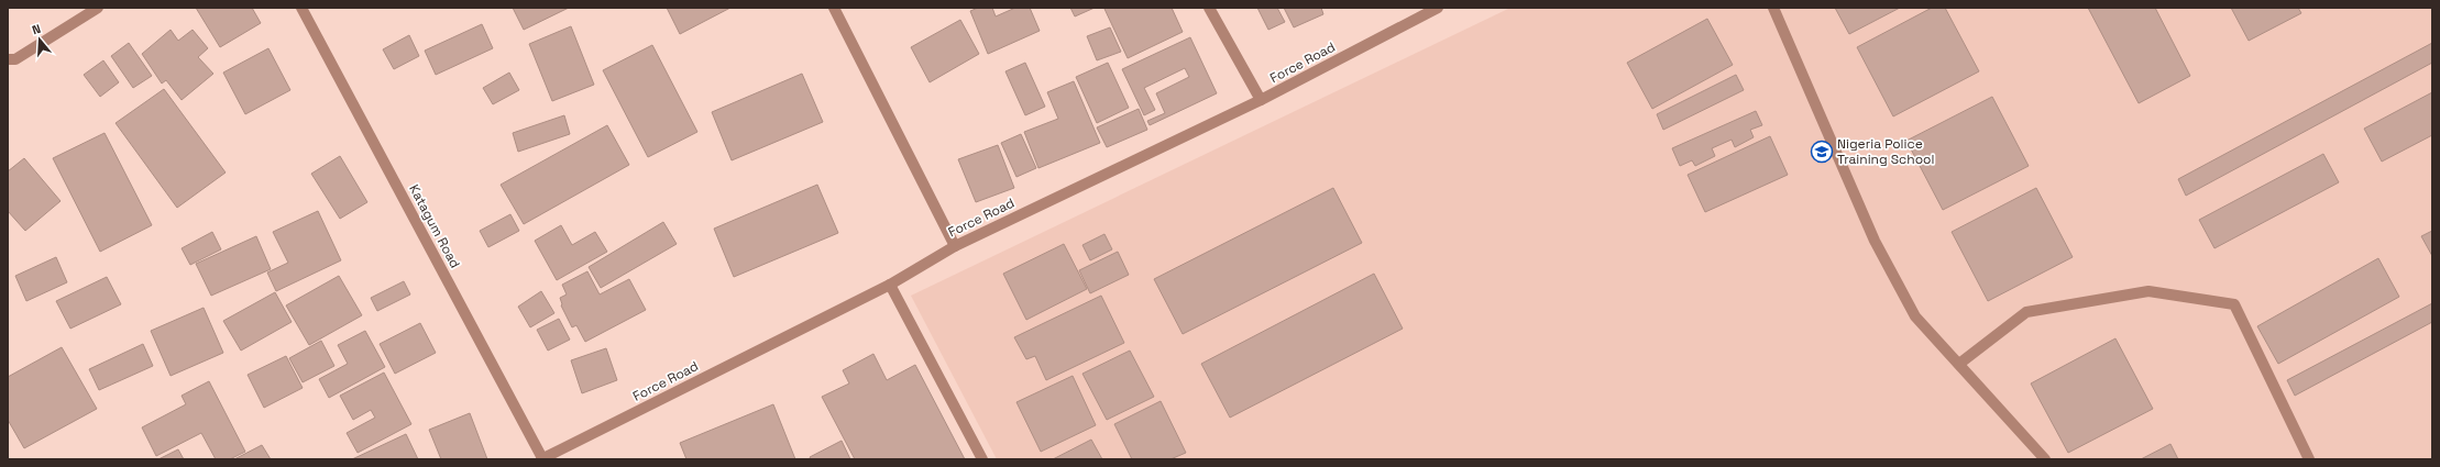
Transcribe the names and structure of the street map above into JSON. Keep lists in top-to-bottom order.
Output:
{
  "streets": {
    "street": ["Force Road", "Katagum Road"]
  },
  "crossings": [
    ["Force Road", "Katagum Road"]
  ],
  "places": {
    "school or university": ["Nigeria Police Training School"]
  },
  "north": "top"
}
